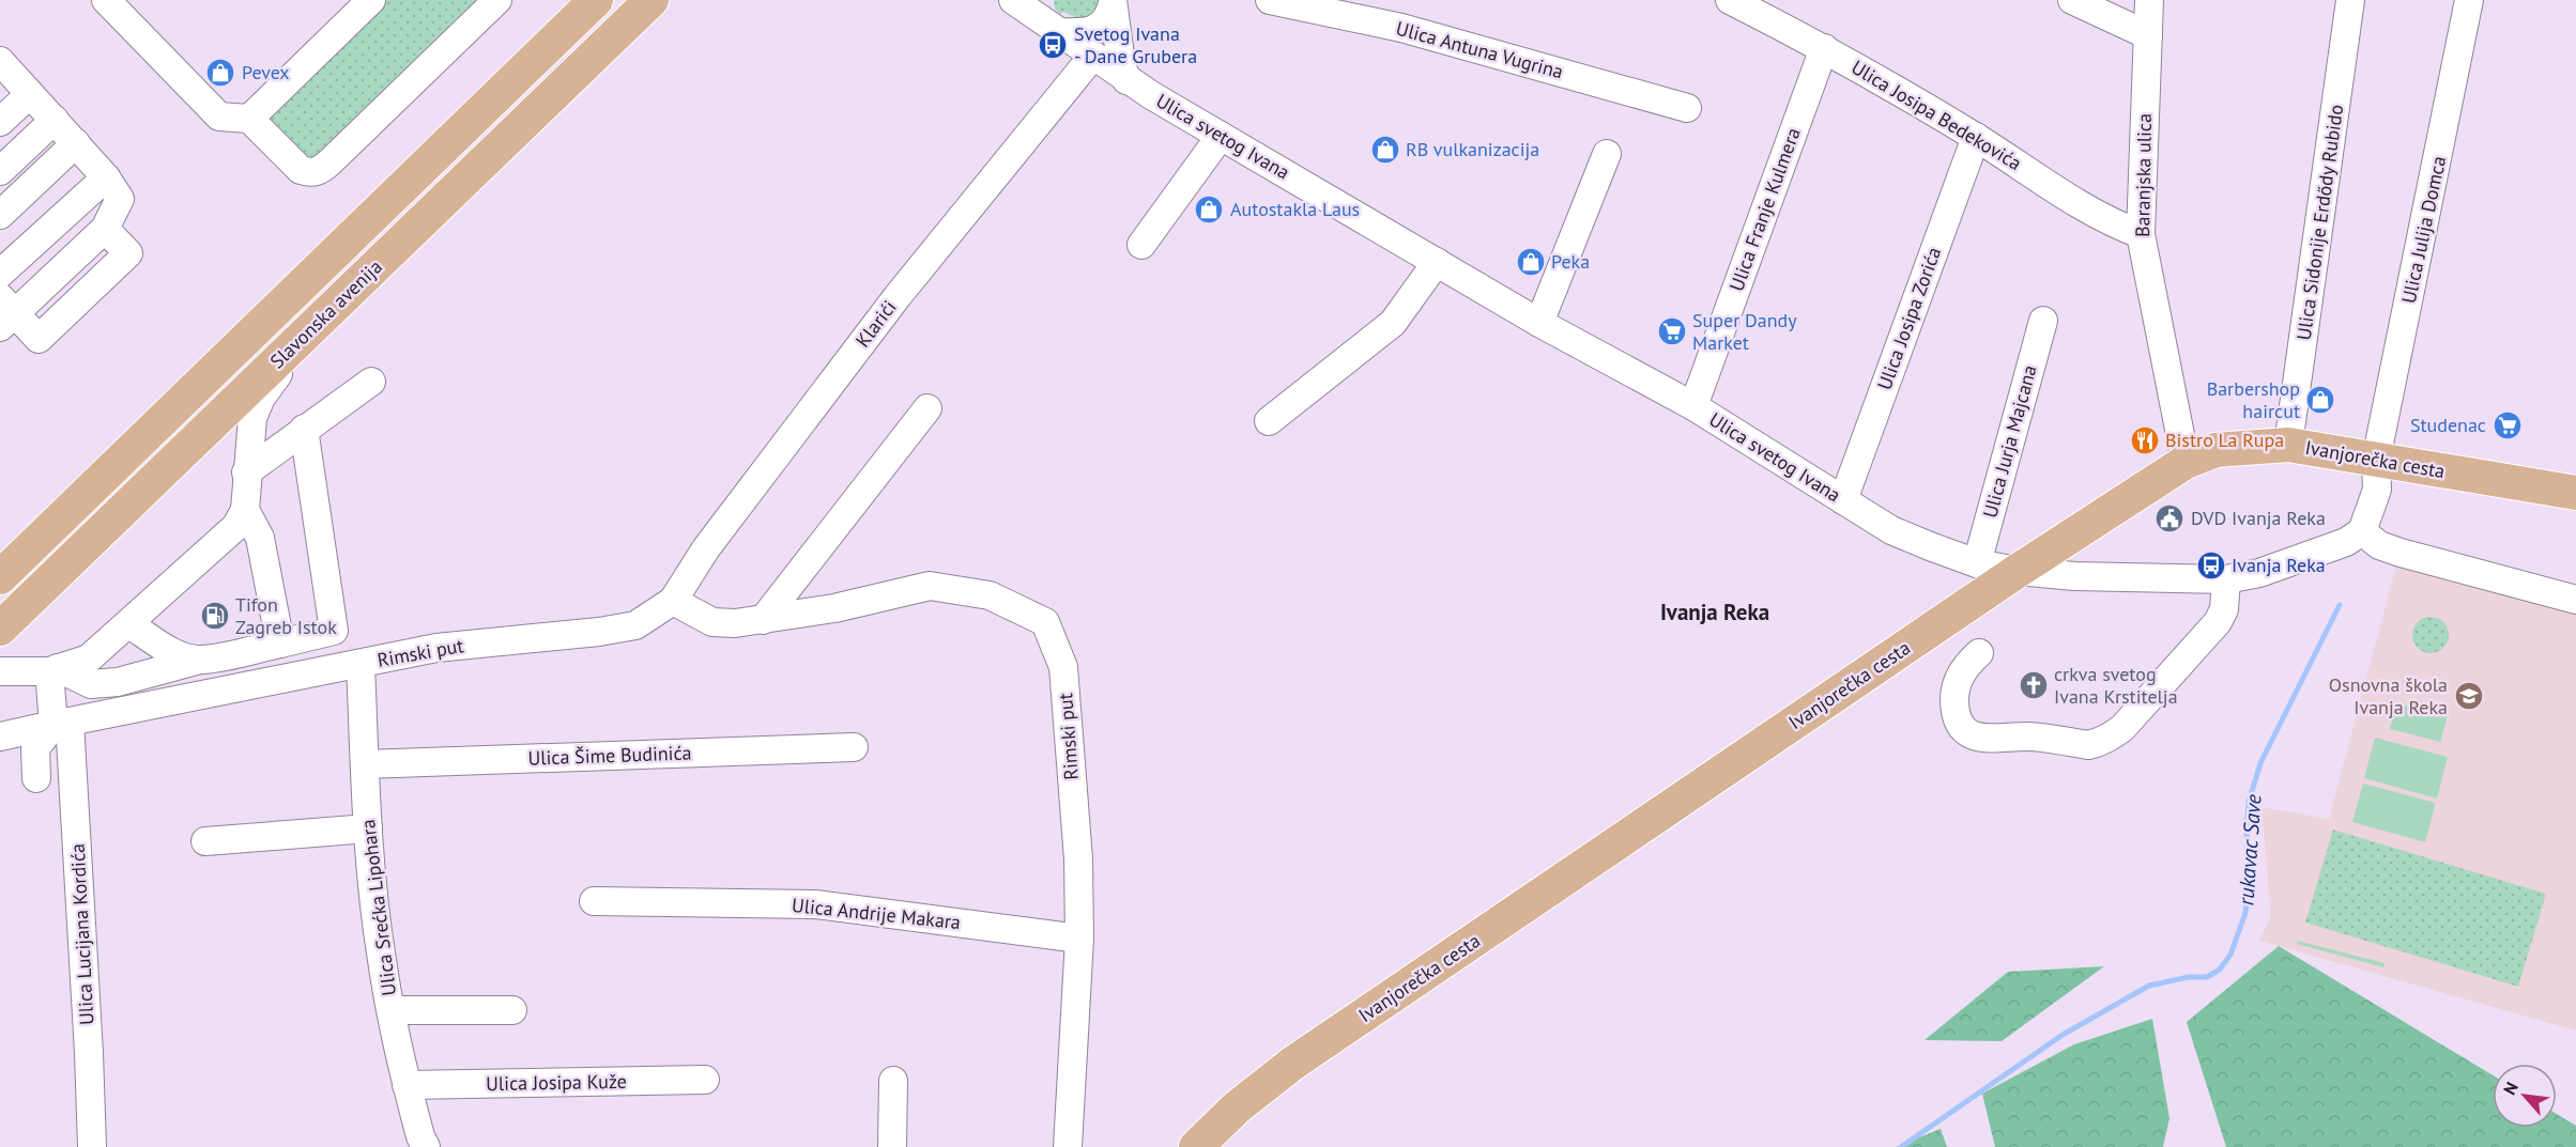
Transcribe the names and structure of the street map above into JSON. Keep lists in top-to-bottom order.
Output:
{
  "streets": {
    "main road": ["Slavonska avenija", "Ivanjorečka cesta"],
    "street": [
      "Ulica Antuna Vugrina",
      "Ulica Josipa Bedekovića",
      "Ulica svetog Ivana",
      "Baranjska ulica",
      "Ulica Franje Kulmera",
      "Ulica Sidonije Erdődy Rubido",
      "Ulica Julija Domca",
      "Ulica Josipa Zorića",
      "Klarići",
      "Ulica Jurja Majcana",
      "Rimski put",
      "Ulica Šime Budinića",
      "Ulica Srećka Lipohara",
      "Ulica Andrije Makara",
      "Ulica Lucijana Kordića",
      "Ulica Josipa Kuže"
    ]
  },
  "crossings": [
    ["Ulica Josipa Bedekovića", "Baranjska ulica"],
    ["Ulica Josipa Bedekovića", "Ulica Franje Kulmera"],
    ["Ulica Josipa Bedekovića", "Ulica Josipa Zorića"],
    ["Ulica svetog Ivana", "Ulica Franje Kulmera"],
    ["Ulica svetog Ivana", "Ulica Julija Domca"],
    ["Ulica svetog Ivana", "Ulica Josipa Zorića"],
    ["Ulica svetog Ivana", "Klarići"],
    ["Ulica svetog Ivana", "Ulica Jurja Majcana"],
    ["Ulica svetog Ivana", "Ivanjorečka cesta"],
    ["Baranjska ulica", "Ivanjorečka cesta"],
    ["Ulica Sidonije Erdődy Rubido", "Ivanjorečka cesta"],
    ["Ulica Julija Domca", "Ivanjorečka cesta"],
    ["Klarići", "Rimski put"],
    ["Rimski put", "Ulica Srećka Lipohara"],
    ["Rimski put", "Ulica Andrije Makara"],
    ["Rimski put", "Ulica Lucijana Kordića"],
    ["Ulica Šime Budinića", "Ulica Srećka Lipohara"],
    ["Ulica Srećka Lipohara", "Ulica Josipa Kuže"]
  ],
  "districts": ["Ivanja Reka"],
  "water": ["rukavac Save"],
  "places": {
    "bus stop": ["Svetog Ivana - Dane Grubera", "Ivanja Reka"],
    "shop": [
      "Pevex",
      "RB vulkanizacija",
      "Autostakla Laus",
      "Peka",
      "Barbershop haircut"
    ],
    "supermarket": ["Super Dandy Market", "Studenac"],
    "restaurant": ["Bistro La Rupa"],
    "public building": ["DVD Ivanja Reka"],
    "fuel station": ["Tifon Zagreb Istok"],
    "church": ["crkva svetog Ivana Krstitelja"],
    "school or university": ["Osnovna škola Ivanja Reka"]
  },
  "north": "top left"
}
